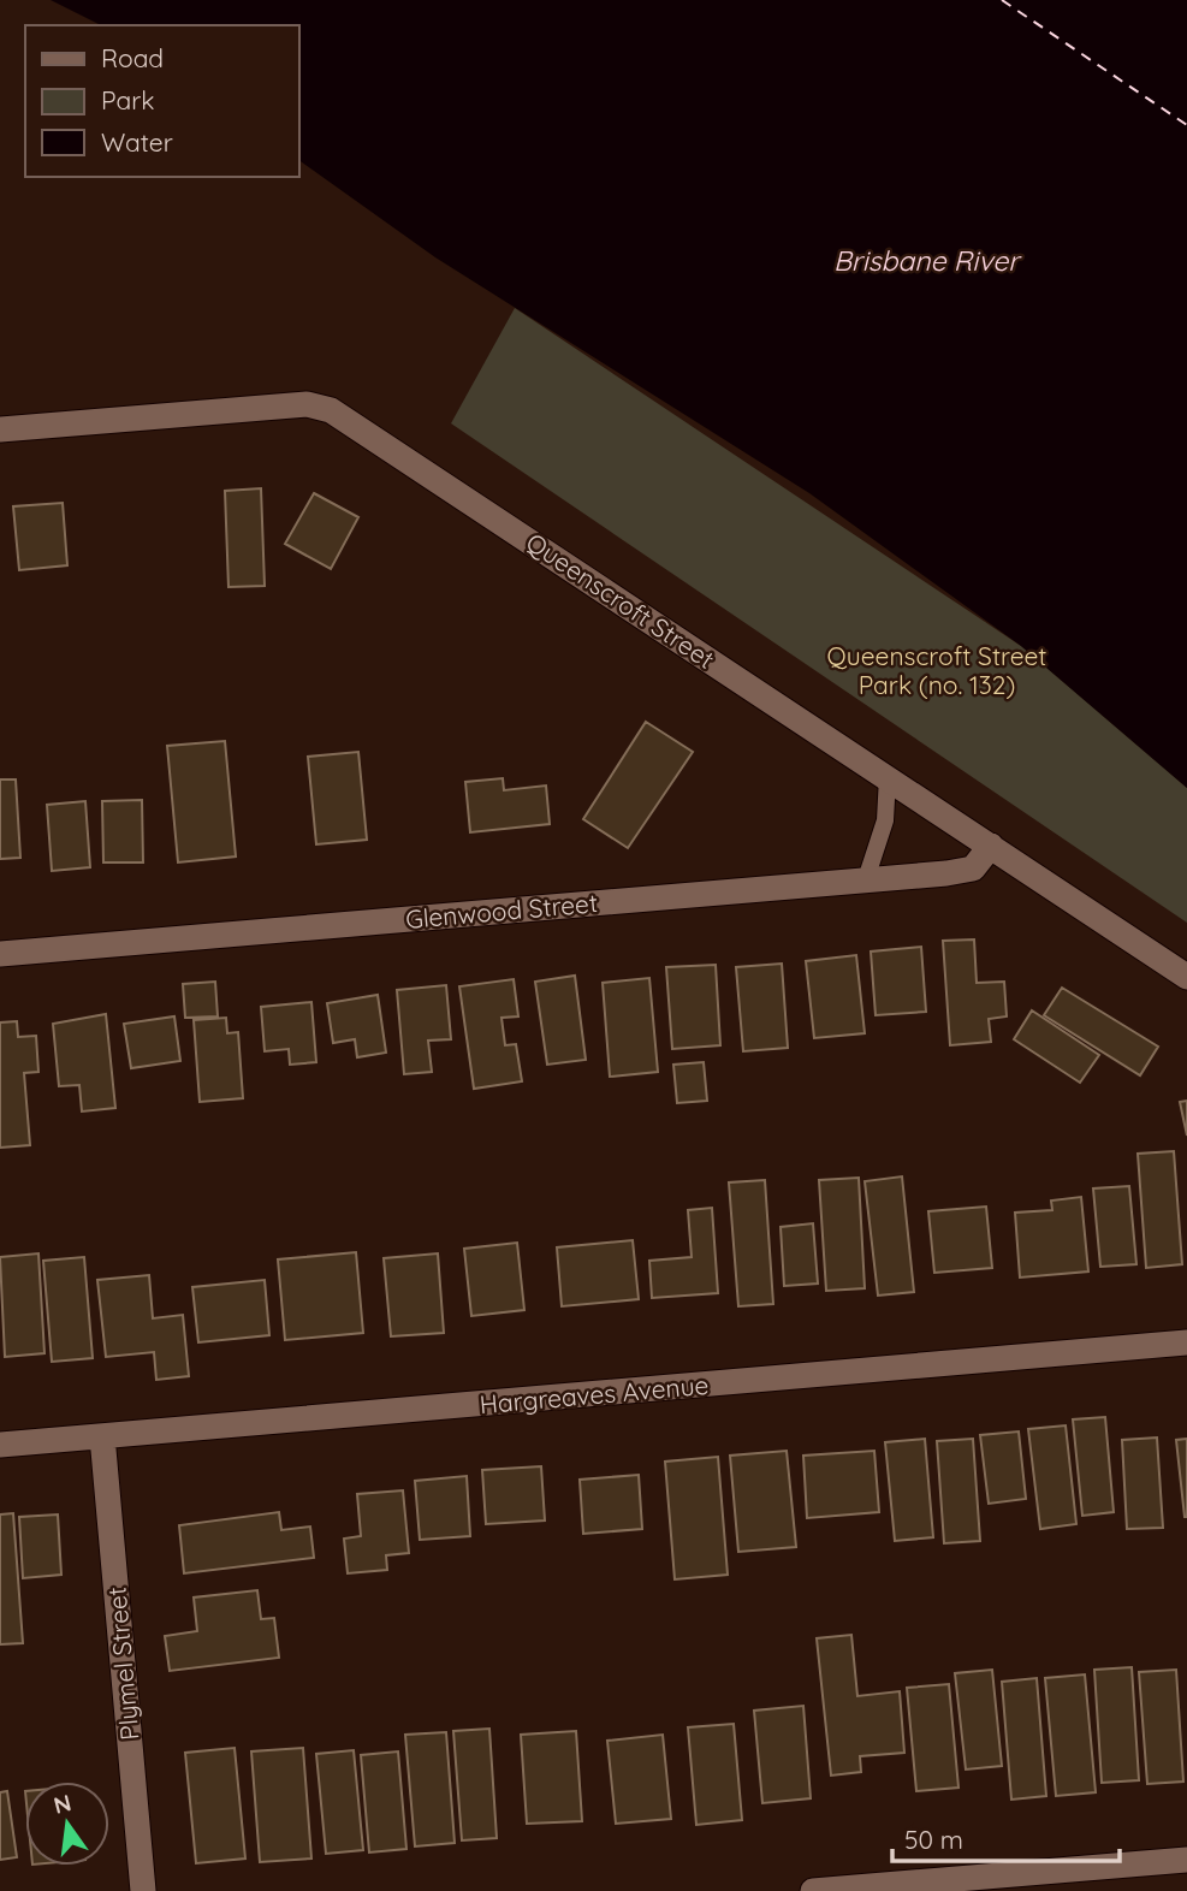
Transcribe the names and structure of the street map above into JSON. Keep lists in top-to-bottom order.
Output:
{
  "streets": {
    "street": [
      "Queenscroft Street",
      "Glenwood Street",
      "Hargreaves Avenue",
      "Plymel Street"
    ]
  },
  "crossings": [
    ["Queenscroft Street", "Glenwood Street"],
    ["Hargreaves Avenue", "Plymel Street"]
  ],
  "water": ["Brisbane River"],
  "parks": ["Queenscroft Street Park (no. 132)"],
  "legend": ["Road", "Park", "Water"],
  "scale_bar": "50 m",
  "north": "top"
}
